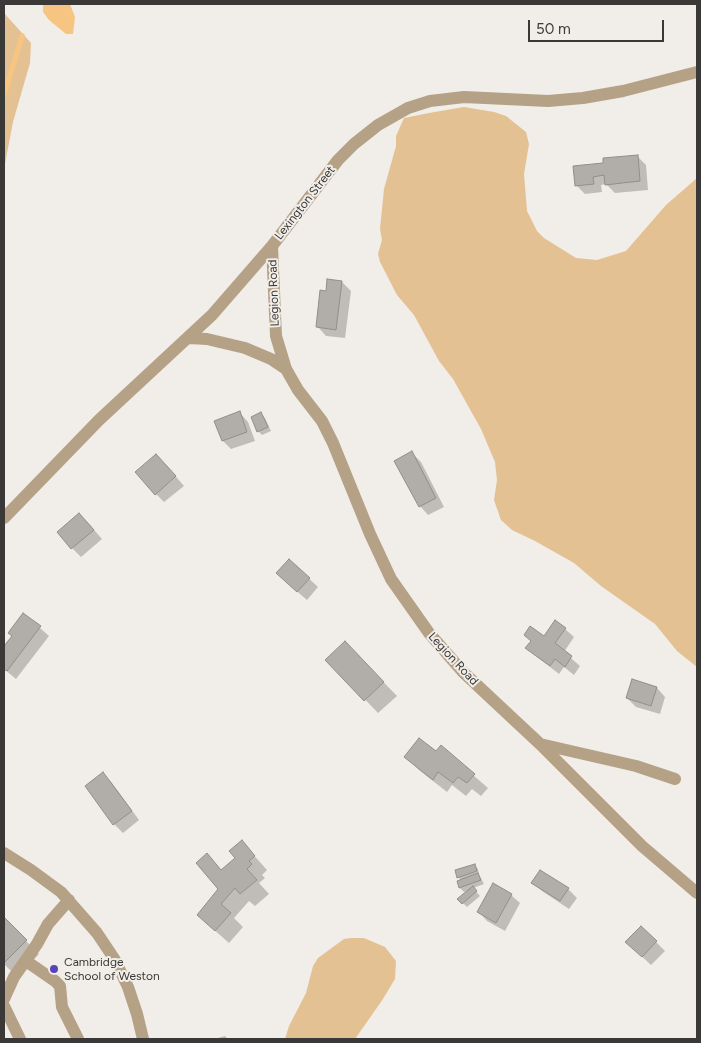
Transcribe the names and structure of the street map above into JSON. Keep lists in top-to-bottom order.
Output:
{
  "streets": {
    "street": ["Lexington Street", "Legion Road"]
  },
  "crossings": [
    ["Lexington Street", "Legion Road"]
  ],
  "places": ["Cambridge School of Weston"],
  "scale_bar": "50 m"
}
